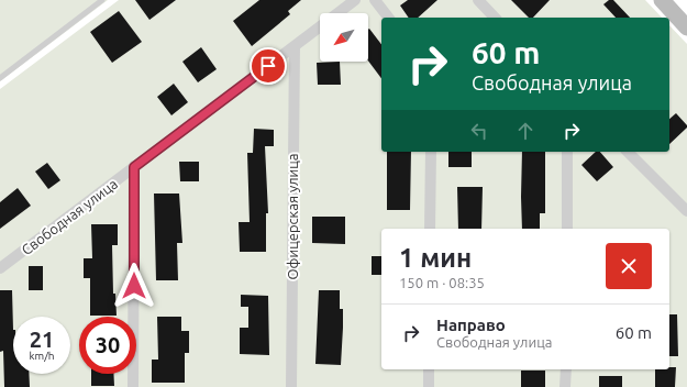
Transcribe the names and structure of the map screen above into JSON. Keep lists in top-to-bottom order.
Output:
{
  "streets": {
    "street": ["Свободная улица", "Офицерская улица"]
  },
  "crossings": [
    ["Свободная улица", "Офицерская улица"]
  ],
  "north": "bottom left",
  "page": {
    "turn": ["60 m", "Свободная улица"],
    "heading": ["1 мин", "150 m · 08:35"],
    "list": [
      {
        "name": "Направо",
        "note": "Свободная улица",
        "value": "60 m"
      }
    ],
    "speed": "21 km/h",
    "limit": "30"
  }
}
